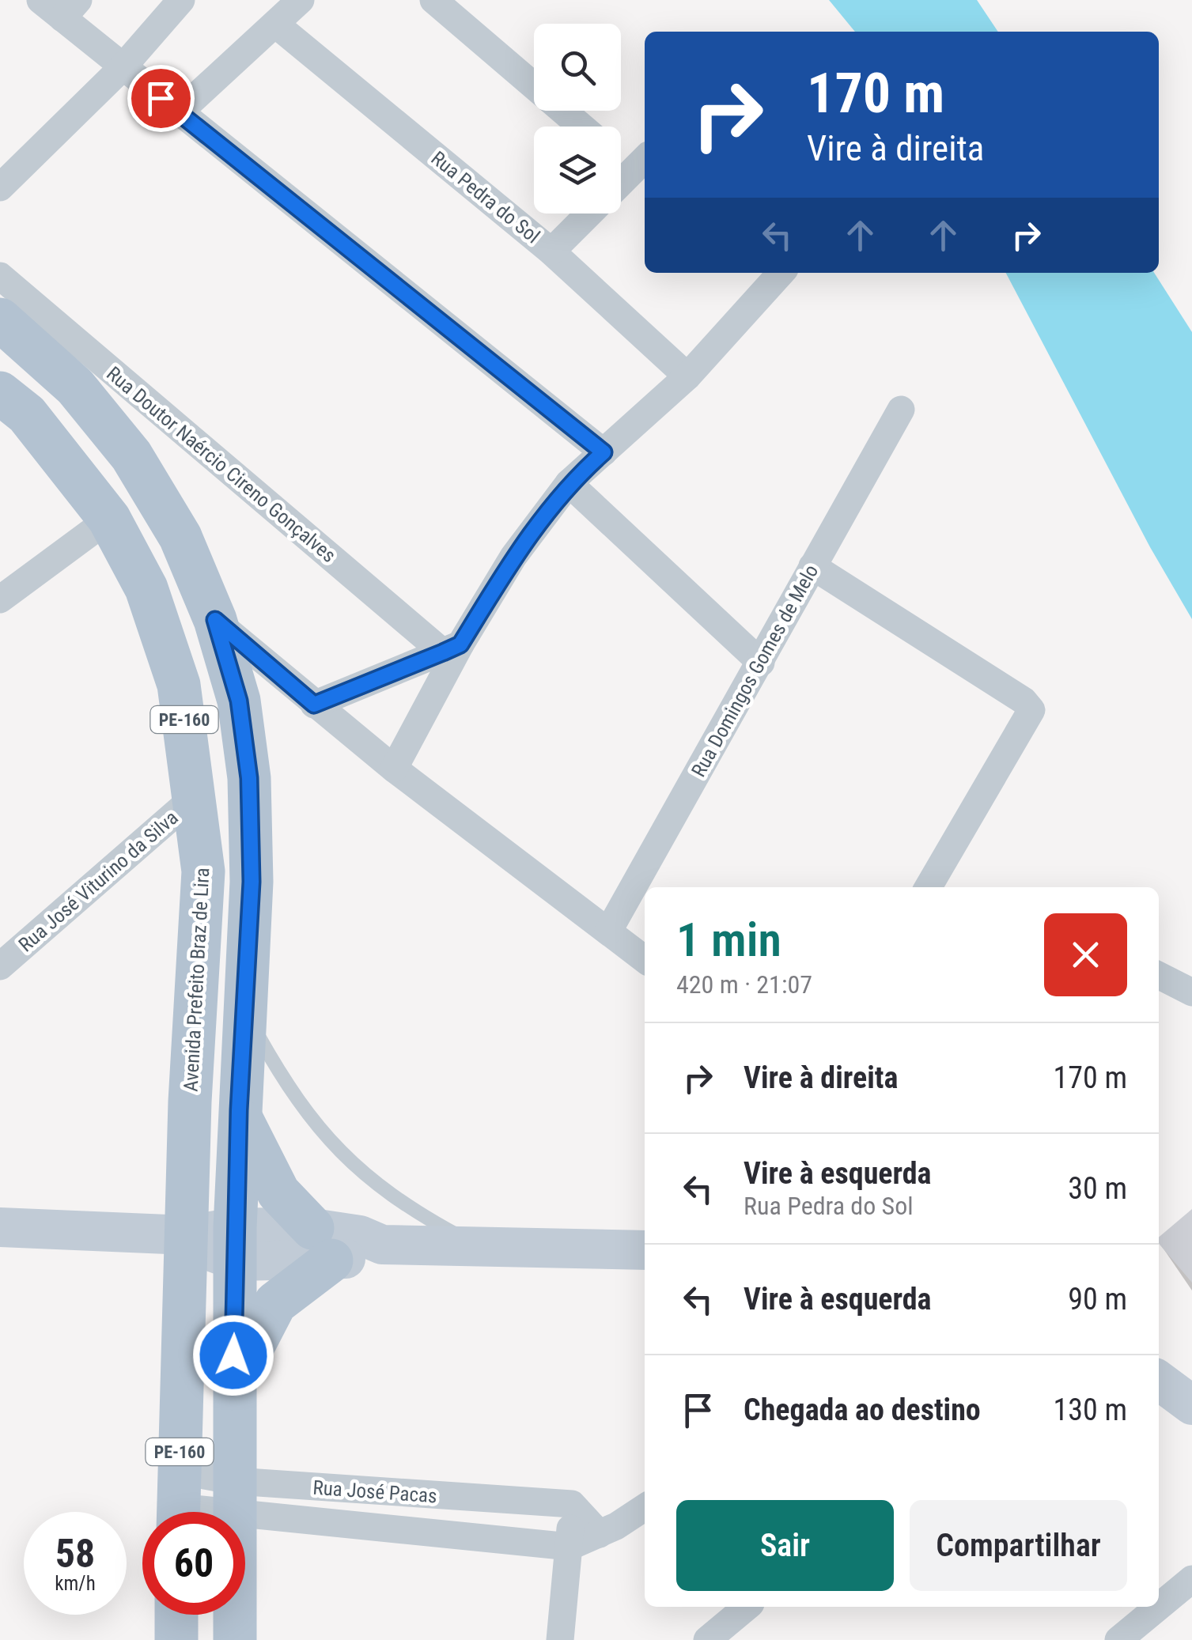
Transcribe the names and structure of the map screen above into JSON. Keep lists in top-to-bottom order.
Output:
{
  "streets": {
    "main road": ["PE-160", "Avenida Prefeito Braz de Lira"],
    "street": [
      "Rua Pedra do Sol",
      "Rua Doutor Naércio Cireno Gonçalves",
      "Rua Domingos Gomes de Melo",
      "Rua José Viturino da Silva",
      "Rua José Pacas"
    ]
  },
  "crossings": [
    ["PE-160", "Rua José Pacas"],
    ["Rua José Viturino da Silva", "Avenida Prefeito Braz de Lira"],
    ["Avenida Prefeito Braz de Lira", "Rua José Pacas"]
  ],
  "page": {
    "turn": ["170 m", "Vire à direita"],
    "heading": ["1 min", "420 m · 21:07"],
    "list": [
      {
        "name": "Vire à direita",
        "value": "170 m"
      },
      {
        "name": "Vire à esquerda",
        "note": "Rua Pedra do Sol",
        "value": "30 m"
      },
      {
        "name": "Vire à esquerda",
        "value": "90 m"
      },
      {
        "name": "Chegada ao destino",
        "value": "130 m"
      }
    ],
    "buttons": ["Sair", "Compartilhar"],
    "speed": "58 km/h",
    "limit": "60"
  }
}
